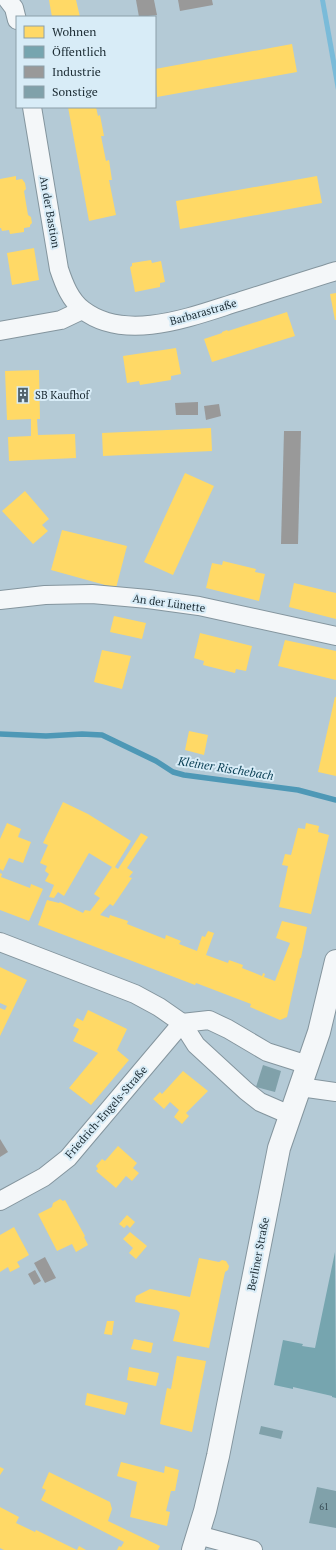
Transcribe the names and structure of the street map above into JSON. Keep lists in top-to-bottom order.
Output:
{
  "streets": {
    "main road": ["Berliner Straße"],
    "street": [
      "An der Bastion",
      "Barbarastraße",
      "An der Lünette",
      "Friedrich-Engels-Straße"
    ]
  },
  "crossings": [
    ["An der Bastion", "Barbarastraße"]
  ],
  "water": ["Kleiner Rischebach"],
  "places": {
    "building": ["SB Kaufhof"]
  },
  "house_numbers": ["61"],
  "legend": [
    "Wohnen",
    "Öffentlich",
    "Industrie",
    "Sonstige"
  ]
}
